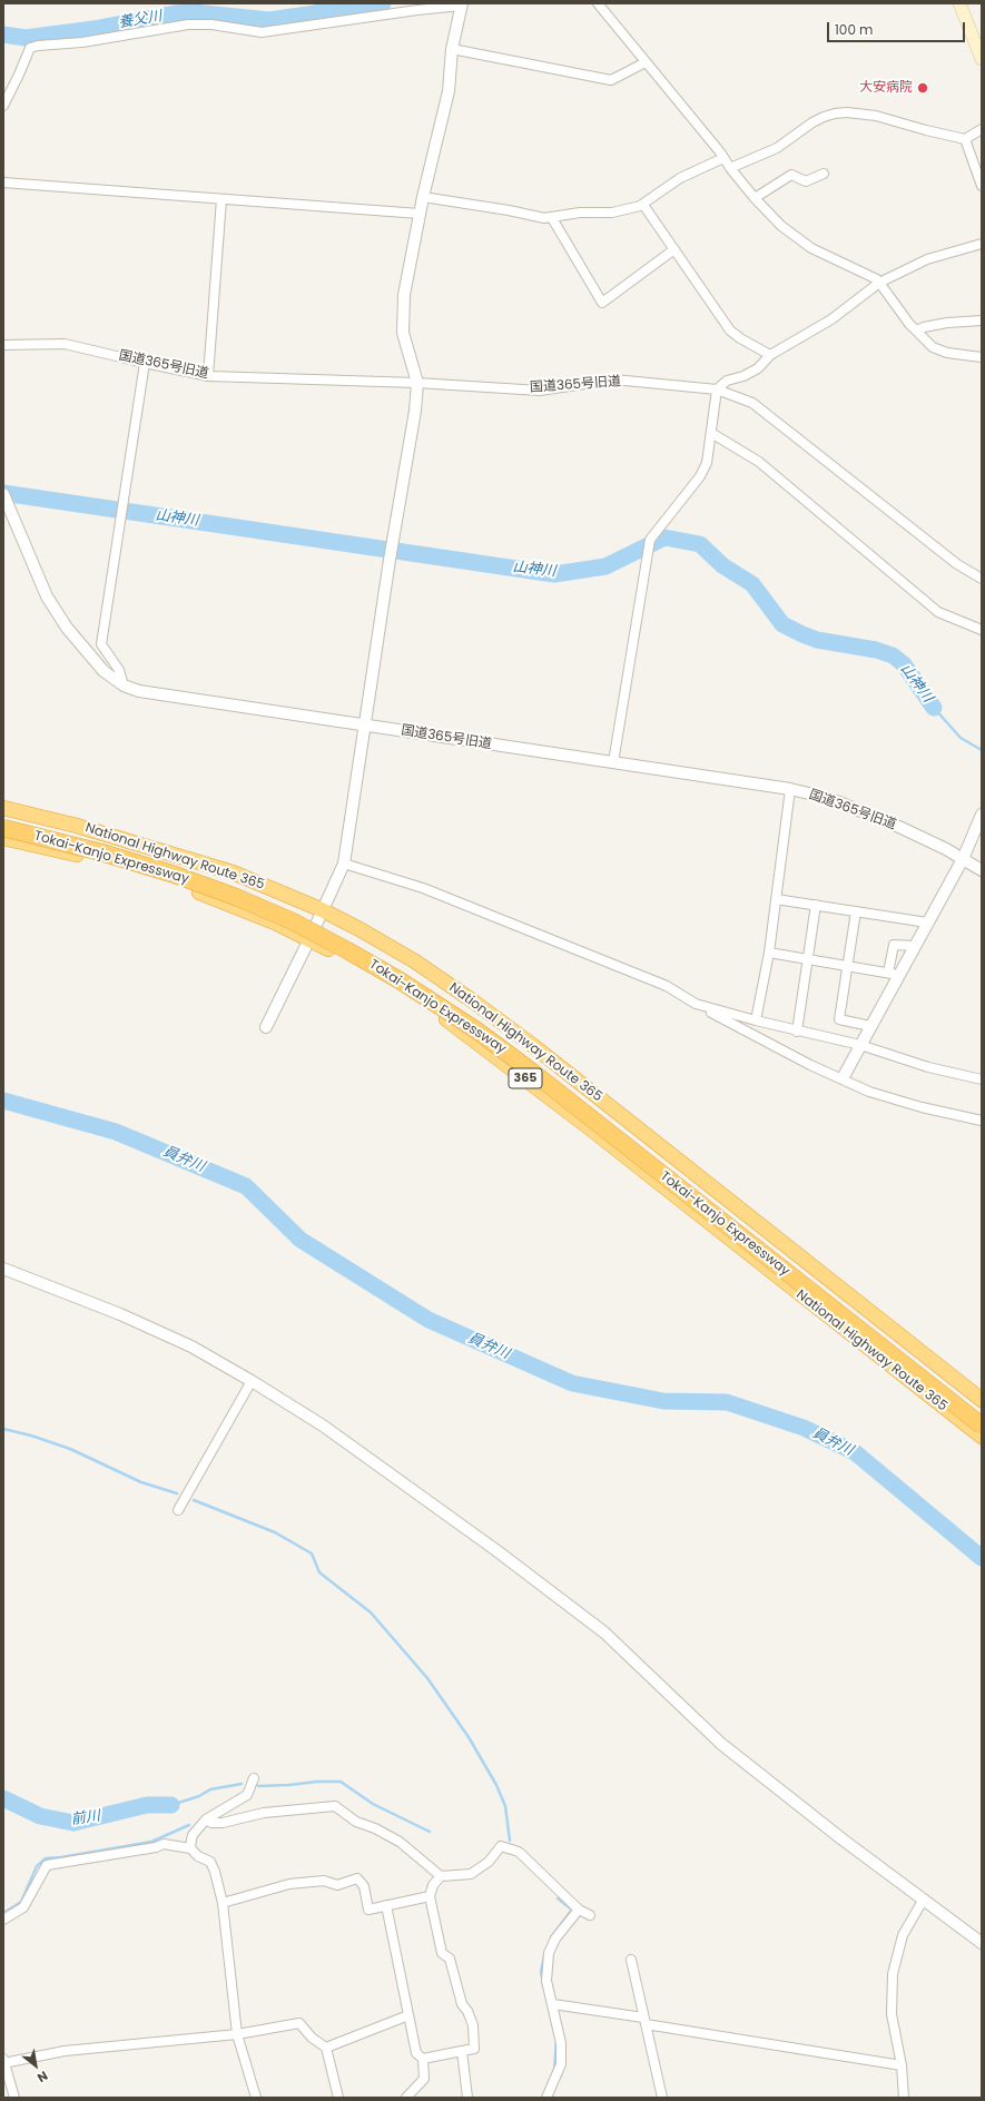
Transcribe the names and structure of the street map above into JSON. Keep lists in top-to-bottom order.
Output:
{
  "streets": {
    "highway": ["National Highway Route 365", "Tokai-Kanjo Expressway", "365"],
    "street": ["国道365号旧道"]
  },
  "water": [
    "養父川",
    "山神川",
    "員弁川",
    "前川"
  ],
  "places": ["大安病院"],
  "scale_bar": "100 m",
  "north": "bottom right"
}
